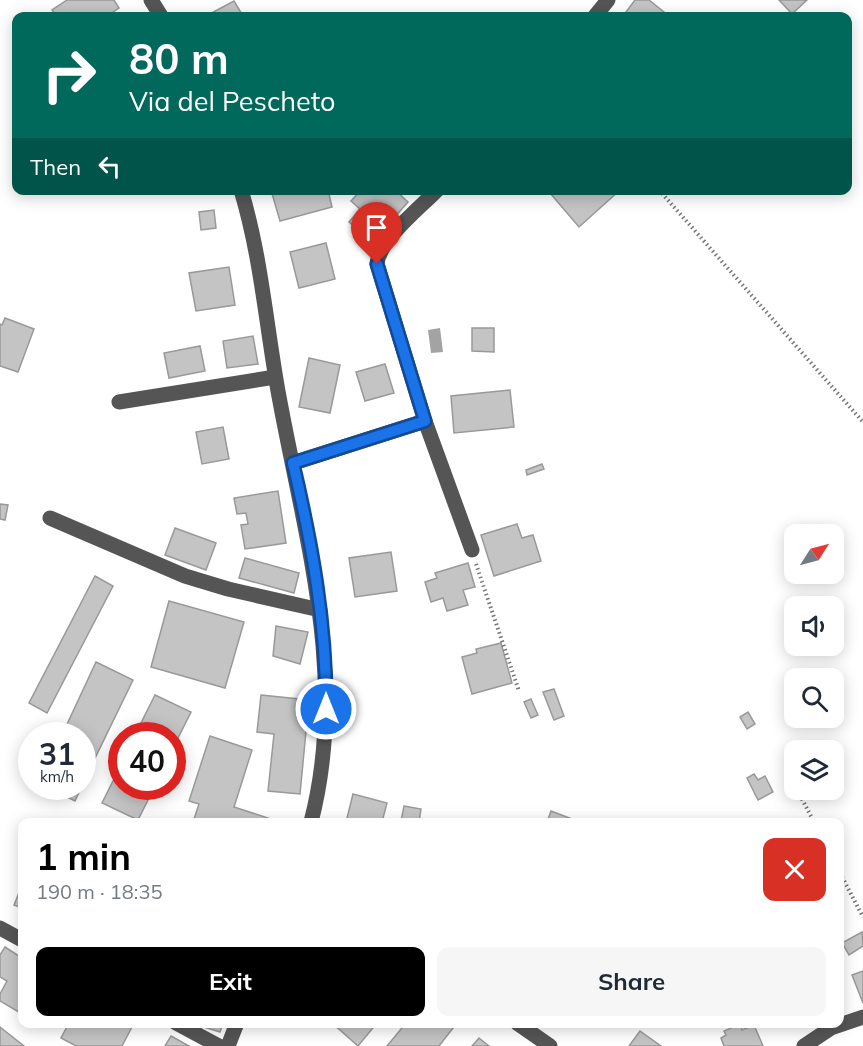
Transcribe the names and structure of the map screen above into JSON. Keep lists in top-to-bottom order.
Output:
{
  "north": "top right",
  "page": {
    "turn": ["80 m", "Via del Pescheto"],
    "then": "Then",
    "speed": "31 km/h",
    "limit": "40",
    "heading": ["1 min", "190 m · 18:35"],
    "buttons": ["Exit", "Share"]
  }
}
